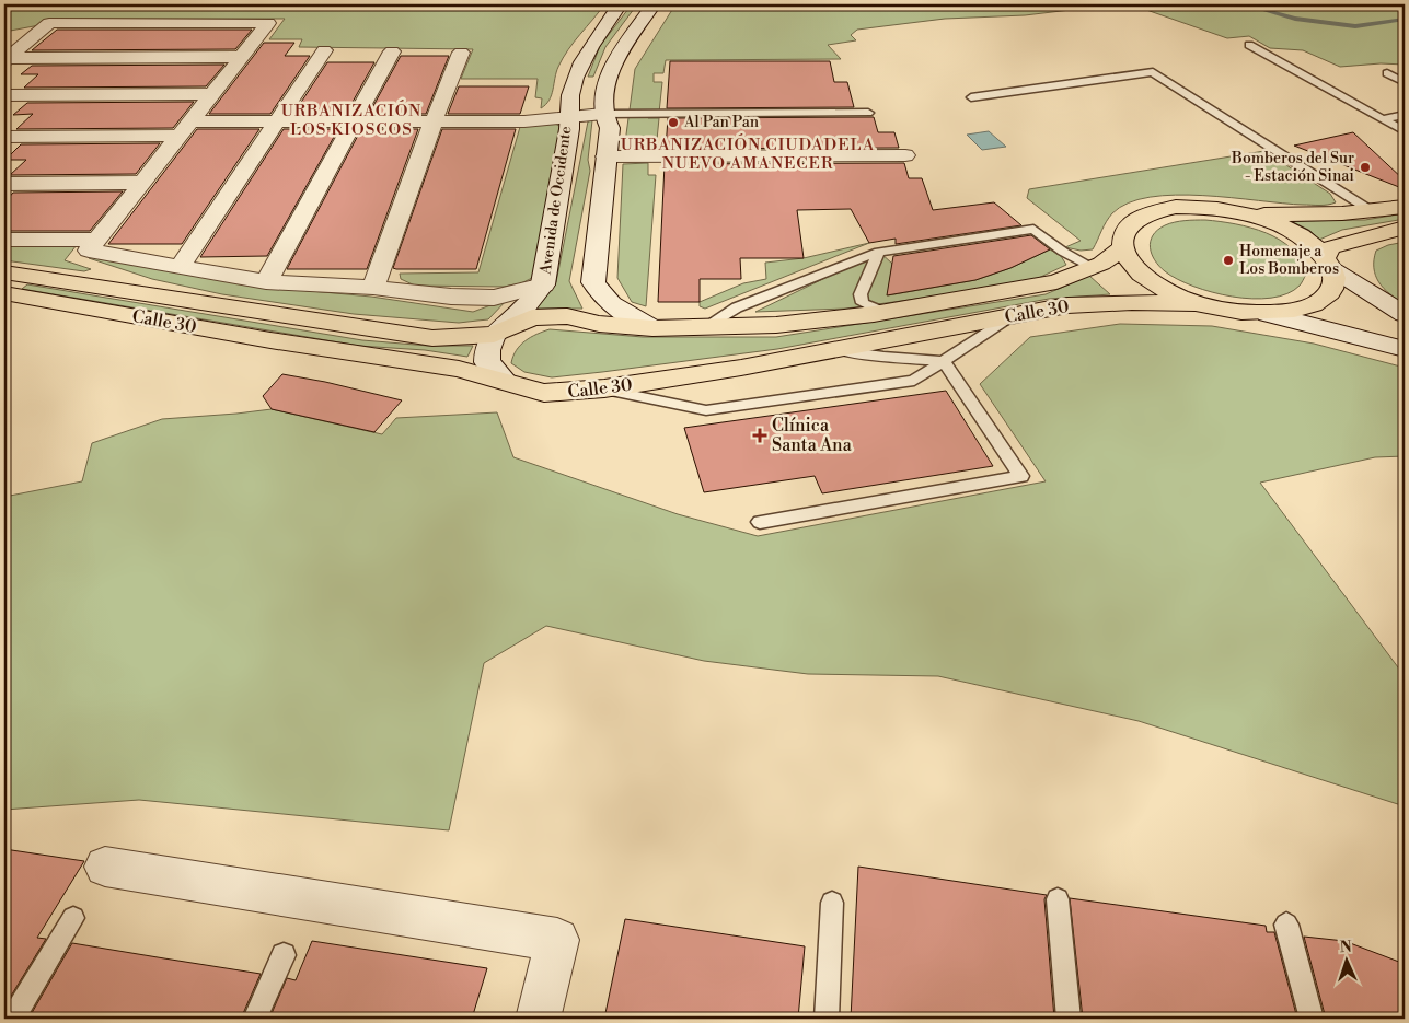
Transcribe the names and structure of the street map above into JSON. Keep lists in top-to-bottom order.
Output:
{
  "streets": {
    "main road": ["Calle 30"],
    "street": ["Avenida de Occidente"]
  },
  "crossings": [
    ["Avenida de Occidente", "Calle 30"]
  ],
  "districts": ["URBANIZACIÓN LOS KIOSCOS", "URBANIZACIÓN CIUDADELA NUEVO AMANECER"],
  "places": {
    "other": ["Al Pan Pan", "Bomberos del Sur - Estación Sinai", "Homenaje a Los Bomberos"],
    "health": ["Clínica Santa Ana"]
  },
  "north": "top"
}
